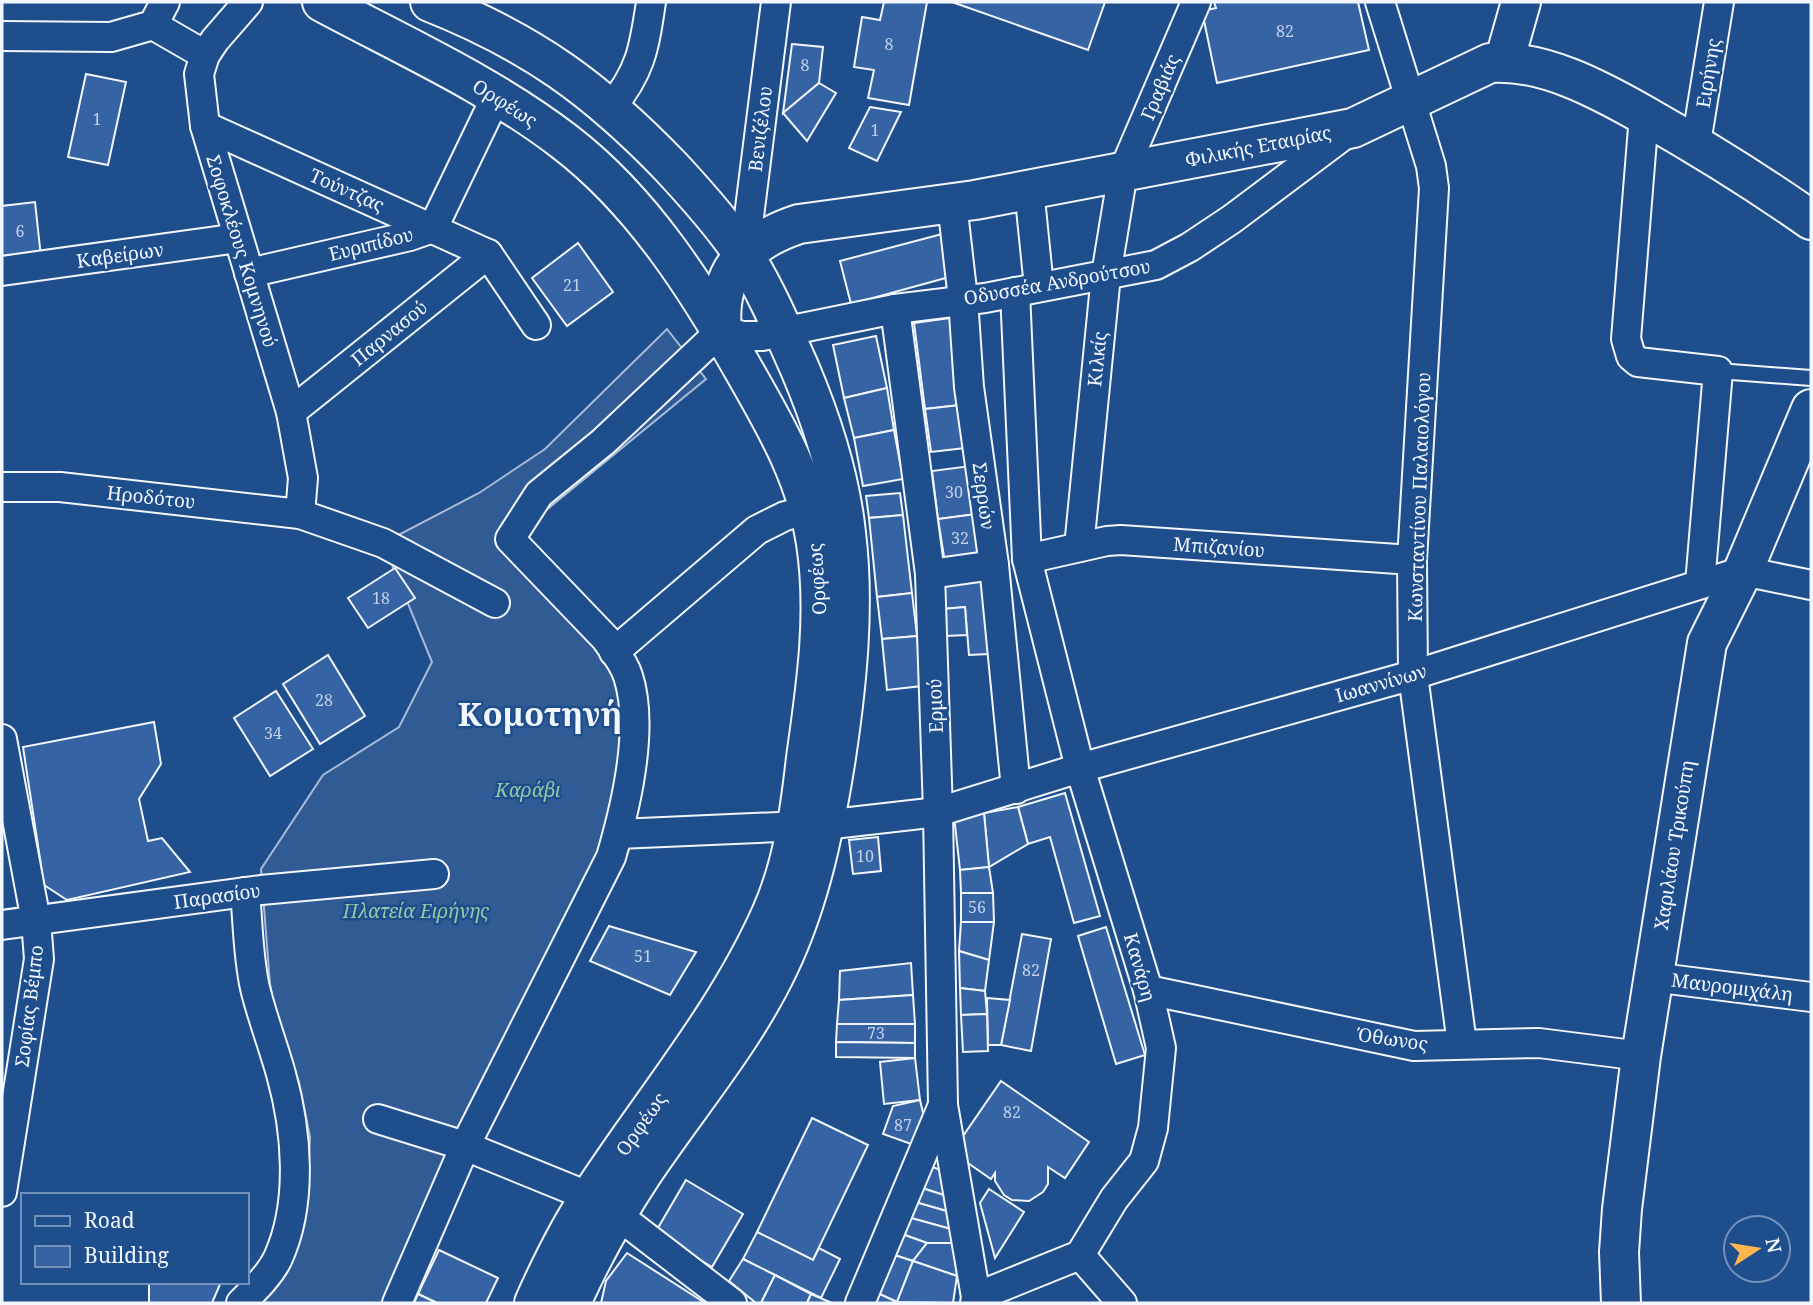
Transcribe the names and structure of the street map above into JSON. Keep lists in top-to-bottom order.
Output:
{
  "streets": {
    "main road": ["Ορφέως", "Φιλικής Εταιρίας", "Χαριλάου Τρικούπη"],
    "street": [
      "Ειρήνης",
      "Γραβιάς",
      "Βενιζέλου",
      "Τούντζας",
      "Ευριπίδου",
      "Σοφοκλέους Κομνηνού",
      "Καβείρων",
      "Οδυσσέα Ανδρούτσου",
      "Παρνασού",
      "Κιλκίς",
      "Σερρών",
      "Ηροδότου",
      "Κωνσταντίνου Παλαιολόγου",
      "Μπιζανίου",
      "Ιωαννίνων",
      "Ερμού",
      "Παρασίου",
      "Κανάρη",
      "Μαυρομιχάλη",
      "Σοφίας Βέμπο",
      "Όθωνος"
    ]
  },
  "crossings": [
    ["Ειρήνης", "Φιλικής Εταιρίας"],
    ["Γραβιάς", "Φιλικής Εταιρίας"],
    ["Γραβιάς", "Κιλκίς"],
    ["Ορφέως", "Βενιζέλου"],
    ["Ορφέως", "Φιλικής Εταιρίας"],
    ["Ορφέως", "Ευριπίδου"],
    ["Ορφέως", "Οδυσσέα Ανδρούτσου"],
    ["Ορφέως", "Ιωαννίνων"],
    ["Βενιζέλου", "Φιλικής Εταιρίας"],
    ["Φιλικής Εταιρίας", "Οδυσσέα Ανδρούτσου"],
    ["Φιλικής Εταιρίας", "Κιλκίς"],
    ["Φιλικής Εταιρίας", "Σερρών"],
    ["Φιλικής Εταιρίας", "Κωνσταντίνου Παλαιολόγου"],
    ["Τούντζας", "Ευριπίδου"],
    ["Τούντζας", "Σοφοκλέους Κομνηνού"],
    ["Τούντζας", "Παρνασού"],
    ["Ευριπίδου", "Σοφοκλέους Κομνηνού"],
    ["Σοφοκλέους Κομνηνού", "Καβείρων"],
    ["Σοφοκλέους Κομνηνού", "Παρνασού"],
    ["Σοφοκλέους Κομνηνού", "Ηροδότου"],
    ["Οδυσσέα Ανδρούτσου", "Κιλκίς"],
    ["Οδυσσέα Ανδρούτσου", "Σερρών"],
    ["Οδυσσέα Ανδρούτσου", "Ερμού"],
    ["Κιλκίς", "Μπιζανίου"],
    ["Σερρών", "Ιωαννίνων"],
    ["Κωνσταντίνου Παλαιολόγου", "Μπιζανίου"],
    ["Κωνσταντίνου Παλαιολόγου", "Ιωαννίνων"],
    ["Κωνσταντίνου Παλαιολόγου", "Όθωνος"],
    ["Μπιζανίου", "Κανάρη"],
    ["Ιωαννίνων", "Ερμού"],
    ["Ιωαννίνων", "Χαριλάου Τρικούπη"],
    ["Ιωαννίνων", "Κανάρη"],
    ["Χαριλάου Τρικούπη", "Μαυρομιχάλη"],
    ["Χαριλάου Τρικούπη", "Όθωνος"],
    ["Παρασίου", "Σοφίας Βέμπο"],
    ["Κανάρη", "Όθωνος"]
  ],
  "districts": ["Κομοτηνή"],
  "parks": ["Καράβι", "Πλατεία Ειρήνης"],
  "house_numbers": [
    "82",
    "8",
    "8",
    "1",
    "1",
    "6",
    "21",
    "30",
    "32",
    "18",
    "28",
    "34",
    "10",
    "56",
    "51",
    "82",
    "73",
    "82",
    "87"
  ],
  "legend": ["Road", "Building"],
  "north": "right"
}
